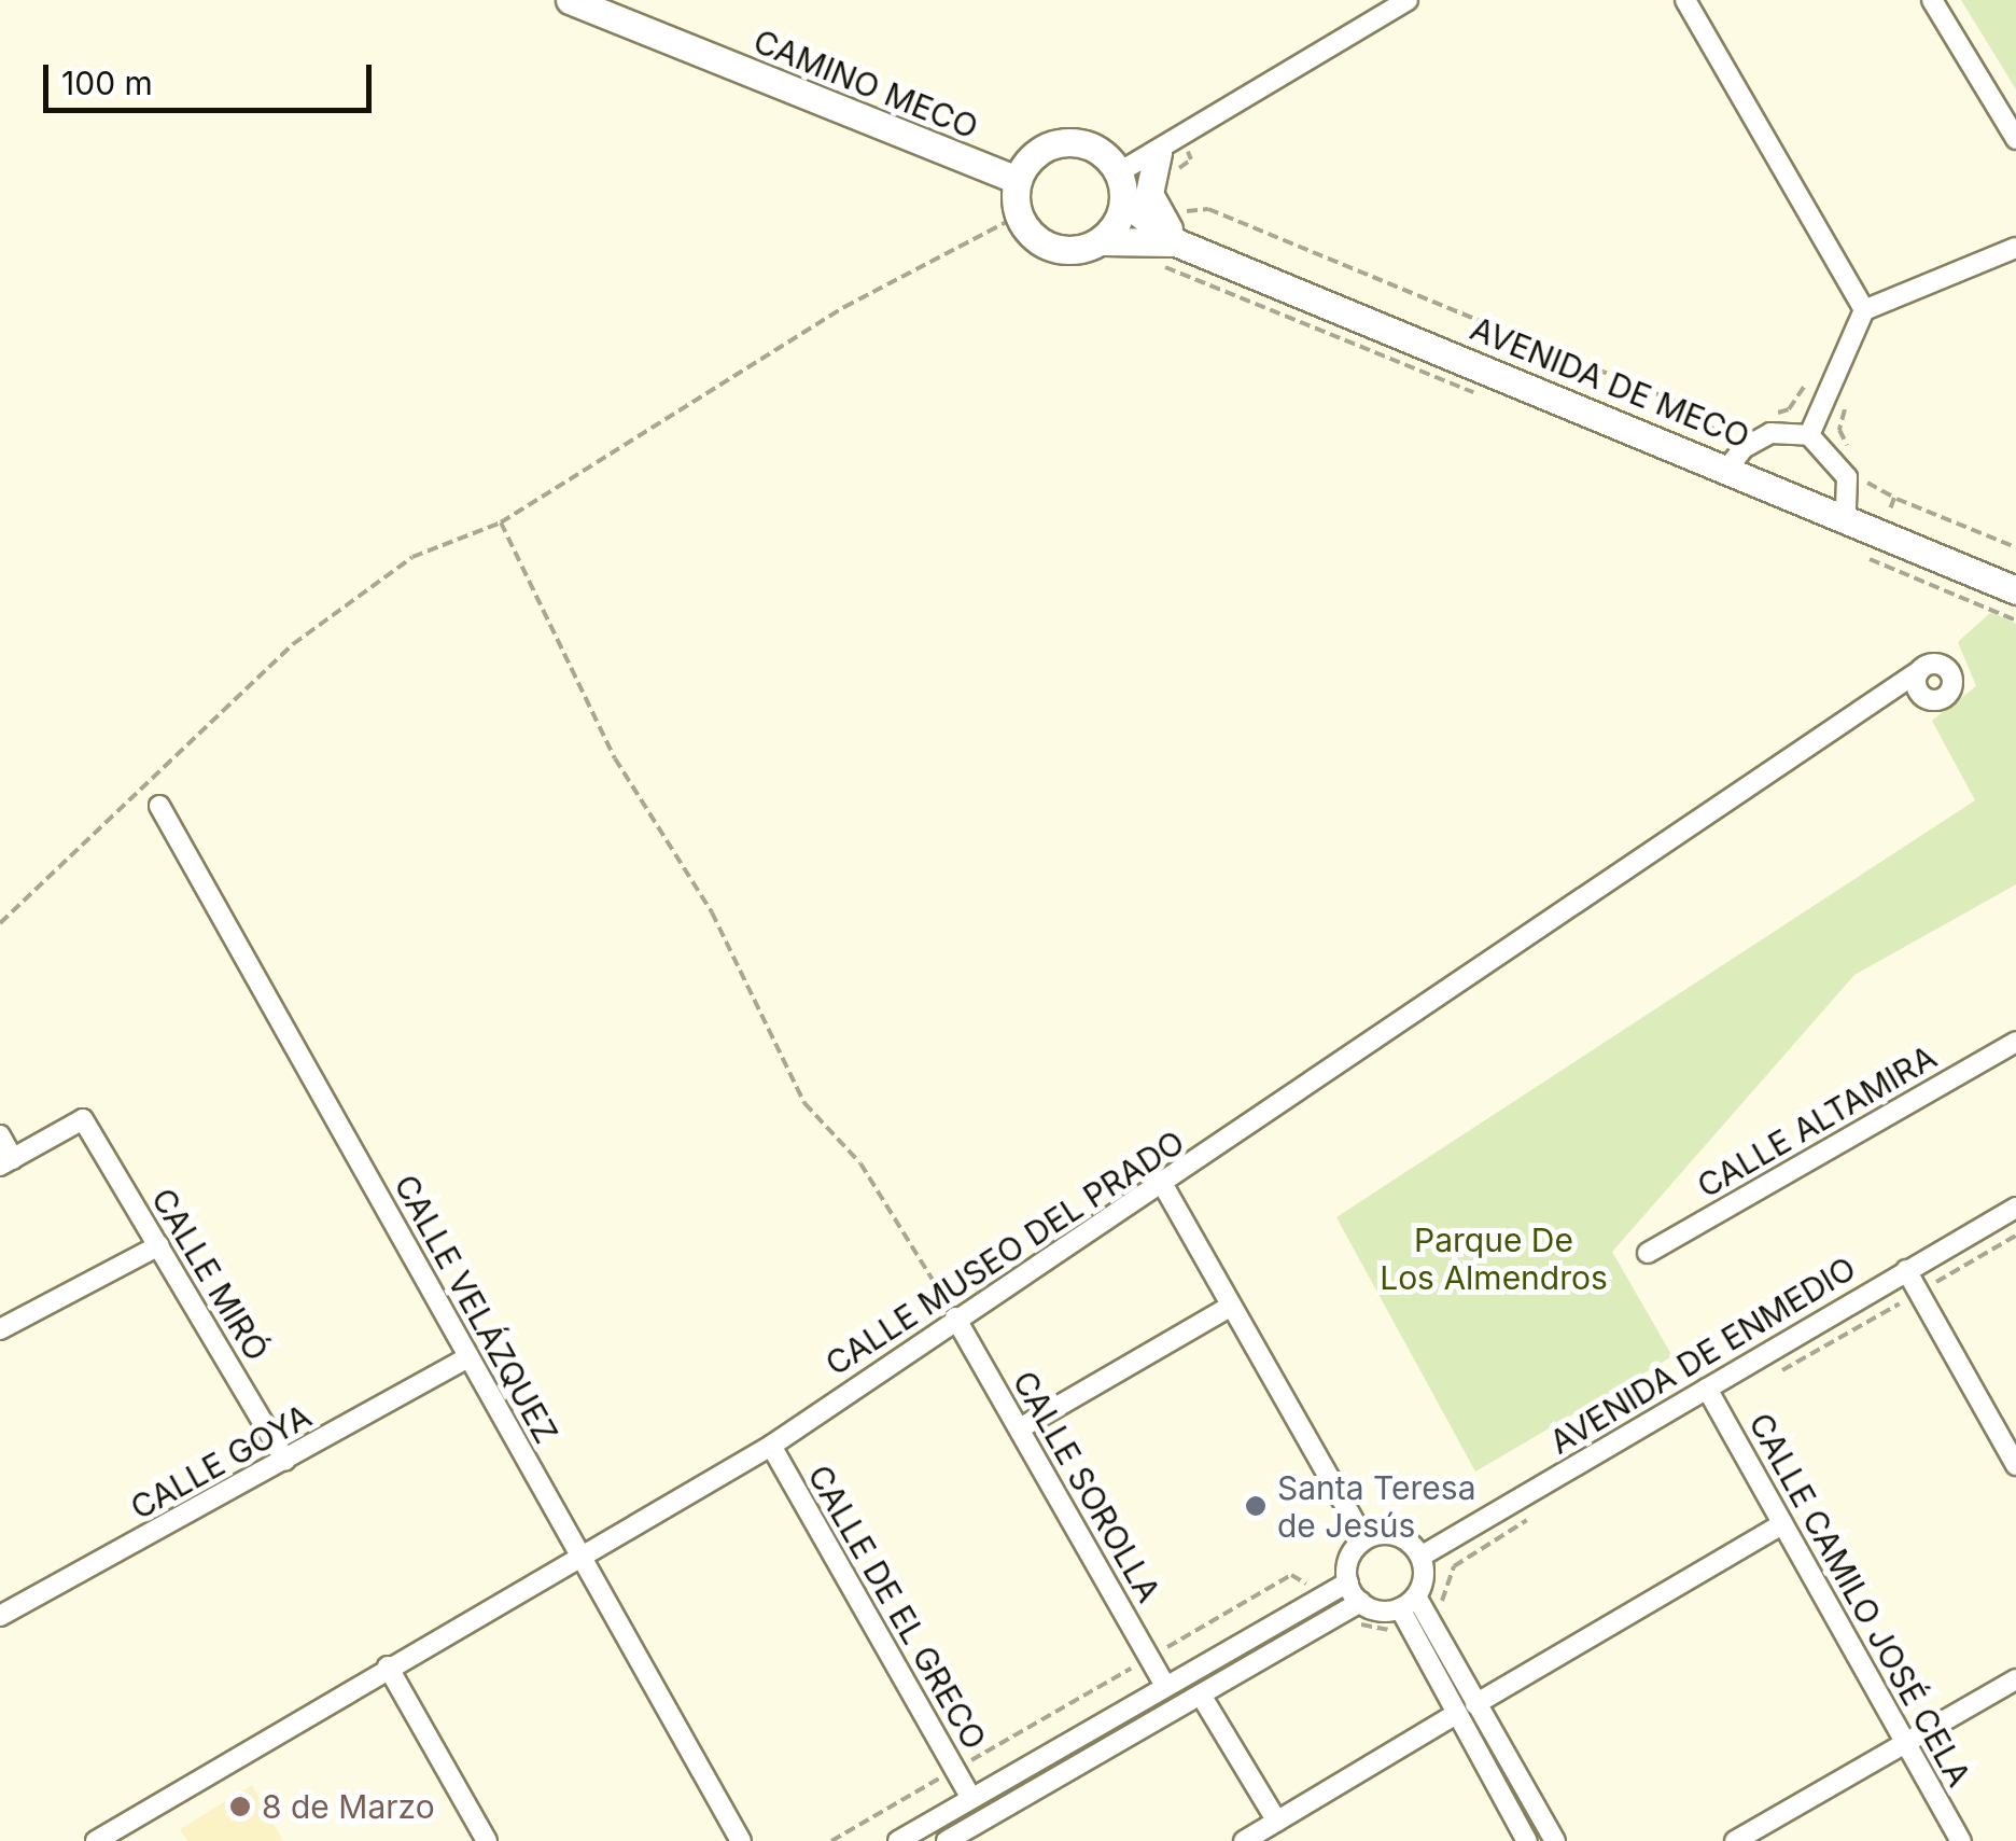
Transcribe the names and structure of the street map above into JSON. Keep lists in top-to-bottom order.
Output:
{
  "streets": {
    "street": [
      "CAMINO MECO",
      "AVENIDA DE MECO",
      "CALLE ALTAMIRA",
      "CALLE MUSEO DEL PRADO",
      "CALLE MIRÓ",
      "CALLE VELÁZQUEZ",
      "AVENIDA DE ENMEDIO",
      "CALLE GOYA",
      "CALLE SOROLLA",
      "CALLE CAMILO JOSÉ CELA",
      "CALLE DE EL GRECO"
    ]
  },
  "crossings": [
    ["CAMINO MECO", "AVENIDA DE MECO"],
    ["CALLE MUSEO DEL PRADO", "CALLE VELÁZQUEZ"],
    ["CALLE MUSEO DEL PRADO", "CALLE SOROLLA"],
    ["CALLE MUSEO DEL PRADO", "CALLE DE EL GRECO"],
    ["CALLE MIRÓ", "CALLE GOYA"],
    ["CALLE VELÁZQUEZ", "CALLE GOYA"],
    ["AVENIDA DE ENMEDIO", "CALLE CAMILO JOSÉ CELA"]
  ],
  "parks": ["Parque De Los Almendros"],
  "places": ["Santa Teresa de Jesús", "8 de Marzo"],
  "scale_bar": "100 m"
}
